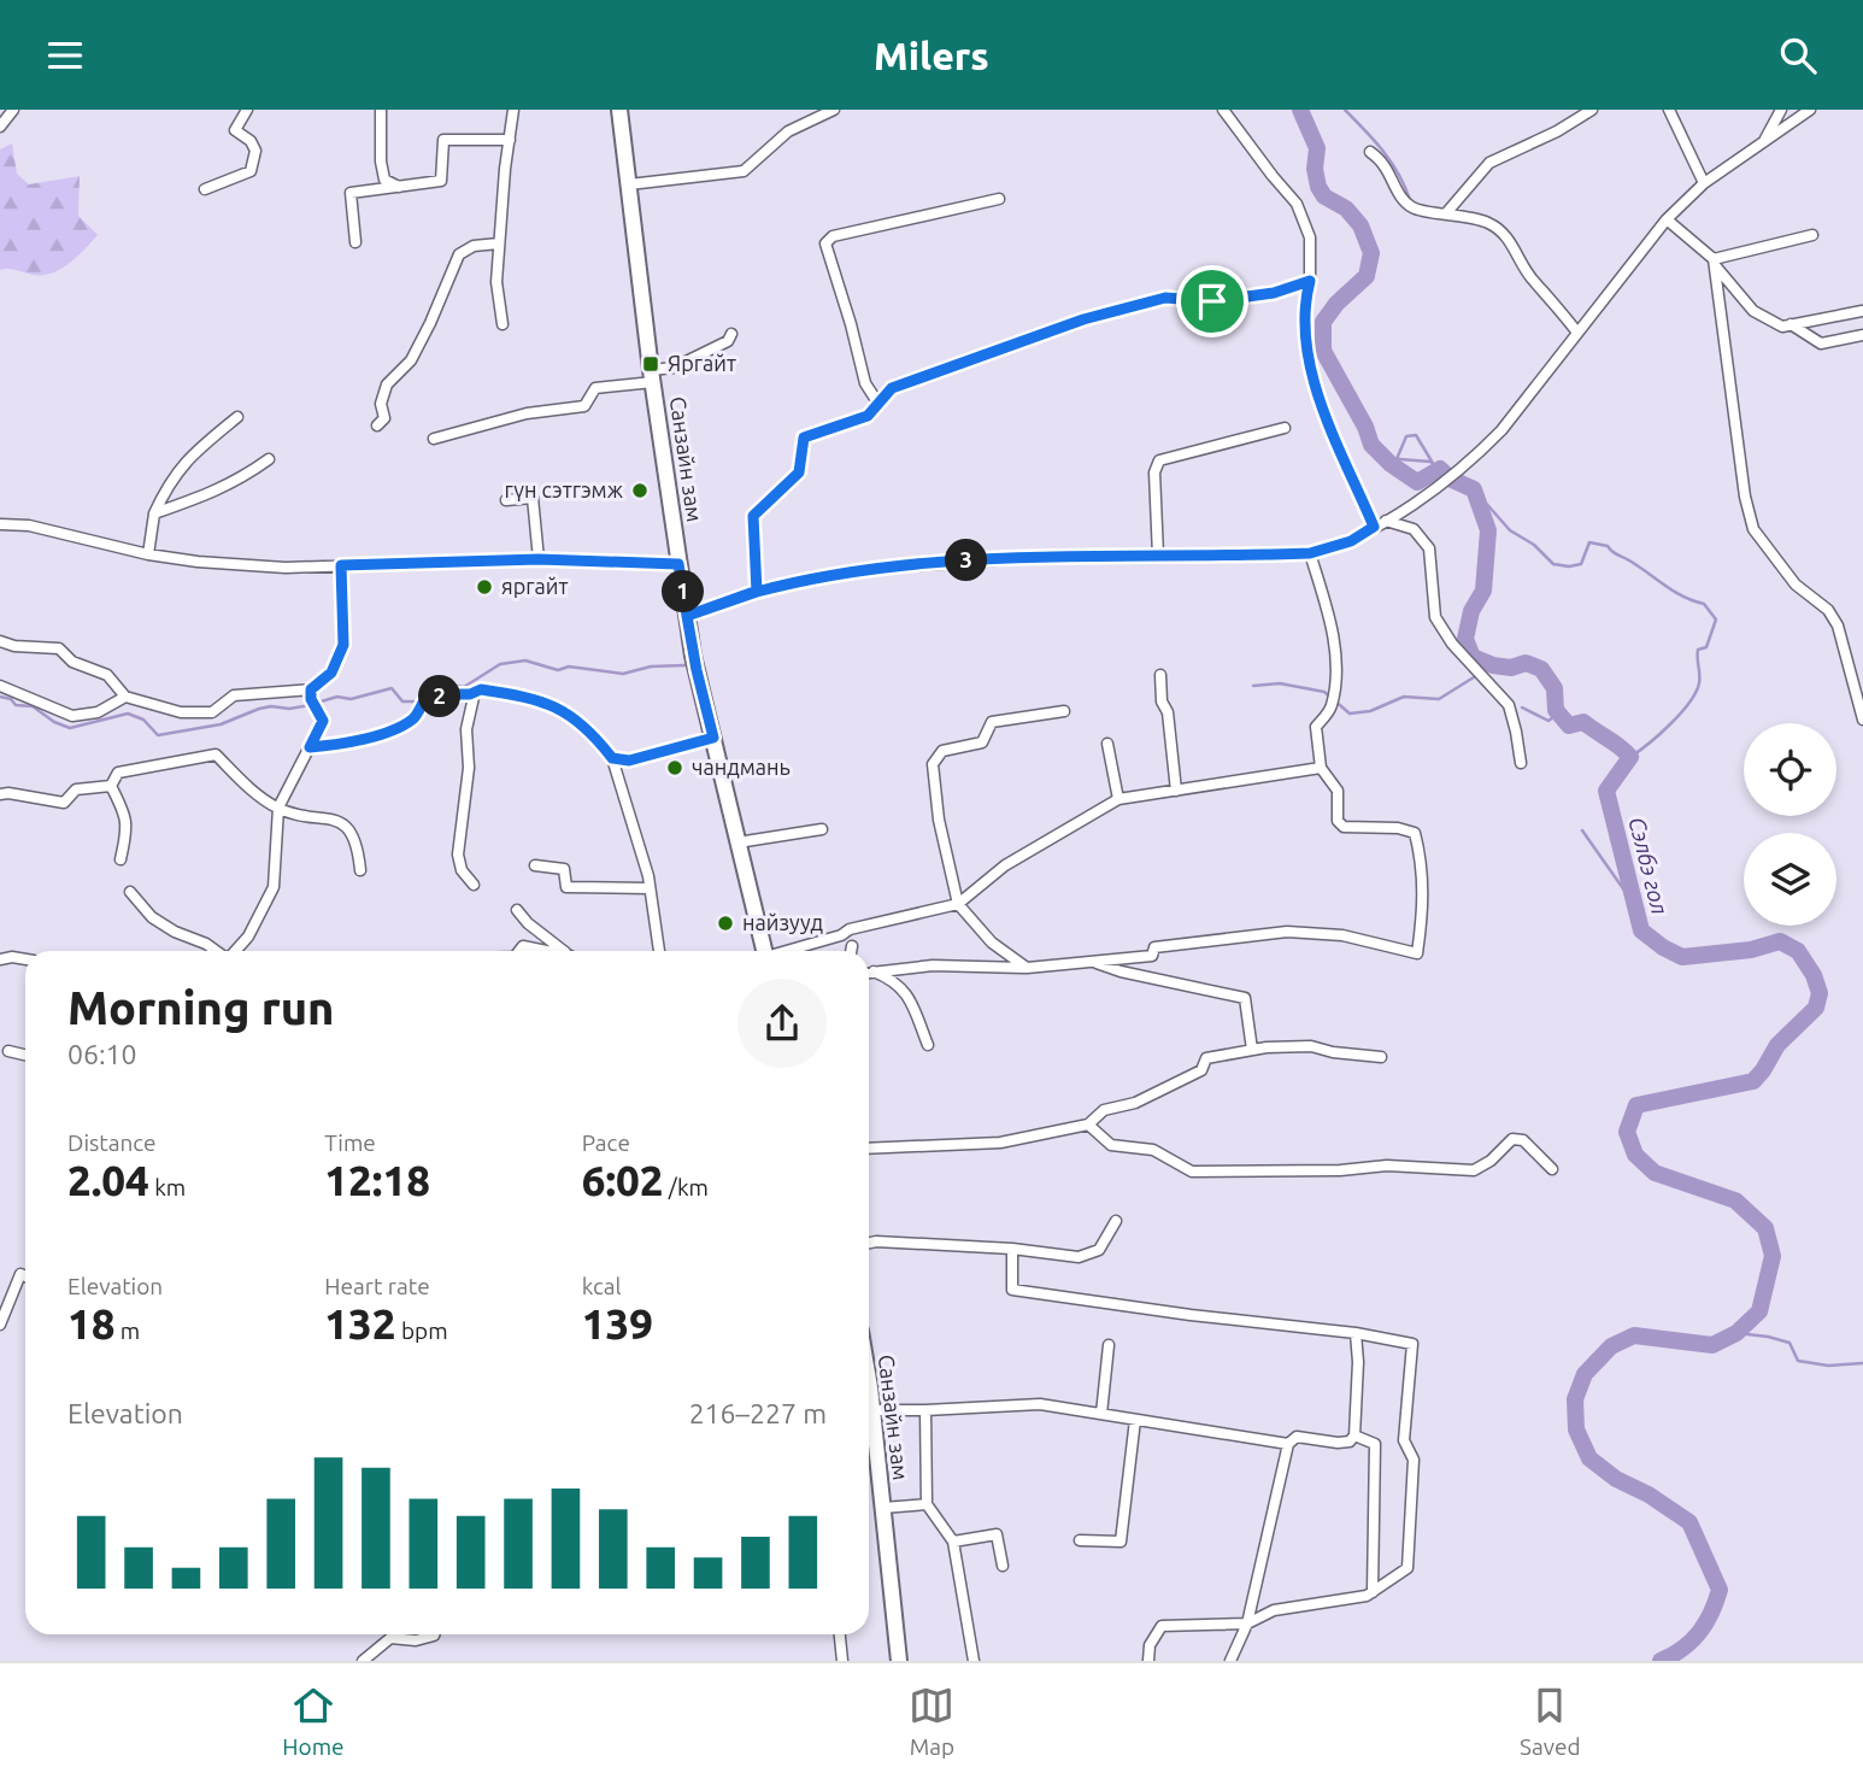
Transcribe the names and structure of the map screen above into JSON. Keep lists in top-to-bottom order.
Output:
{
  "streets": {
    "main road": ["Санзайн зам"]
  },
  "water": ["Сэлбэ гол"],
  "places": {
    "transit": ["Яргайт"],
    "other": [
      "гүн сэтгэмж",
      "яргайт",
      "чандмань",
      "найзууд"
    ]
  },
  "page": {
    "header": "Milers",
    "pins": ["3", "1", "2"],
    "heading": ["Morning run", "06:10"],
    "stats": [
      ["Distance", "2.04 km"],
      ["Time", "12:18"],
      ["Pace", "6:02 /km"],
      ["Elevation", "18 m"],
      ["Heart rate", "132 bpm"],
      ["kcal", "139"]
    ],
    "chart": ["Elevation", "216–227 m"],
    "tabs": ["Home", "Map", "Saved"]
  }
}
